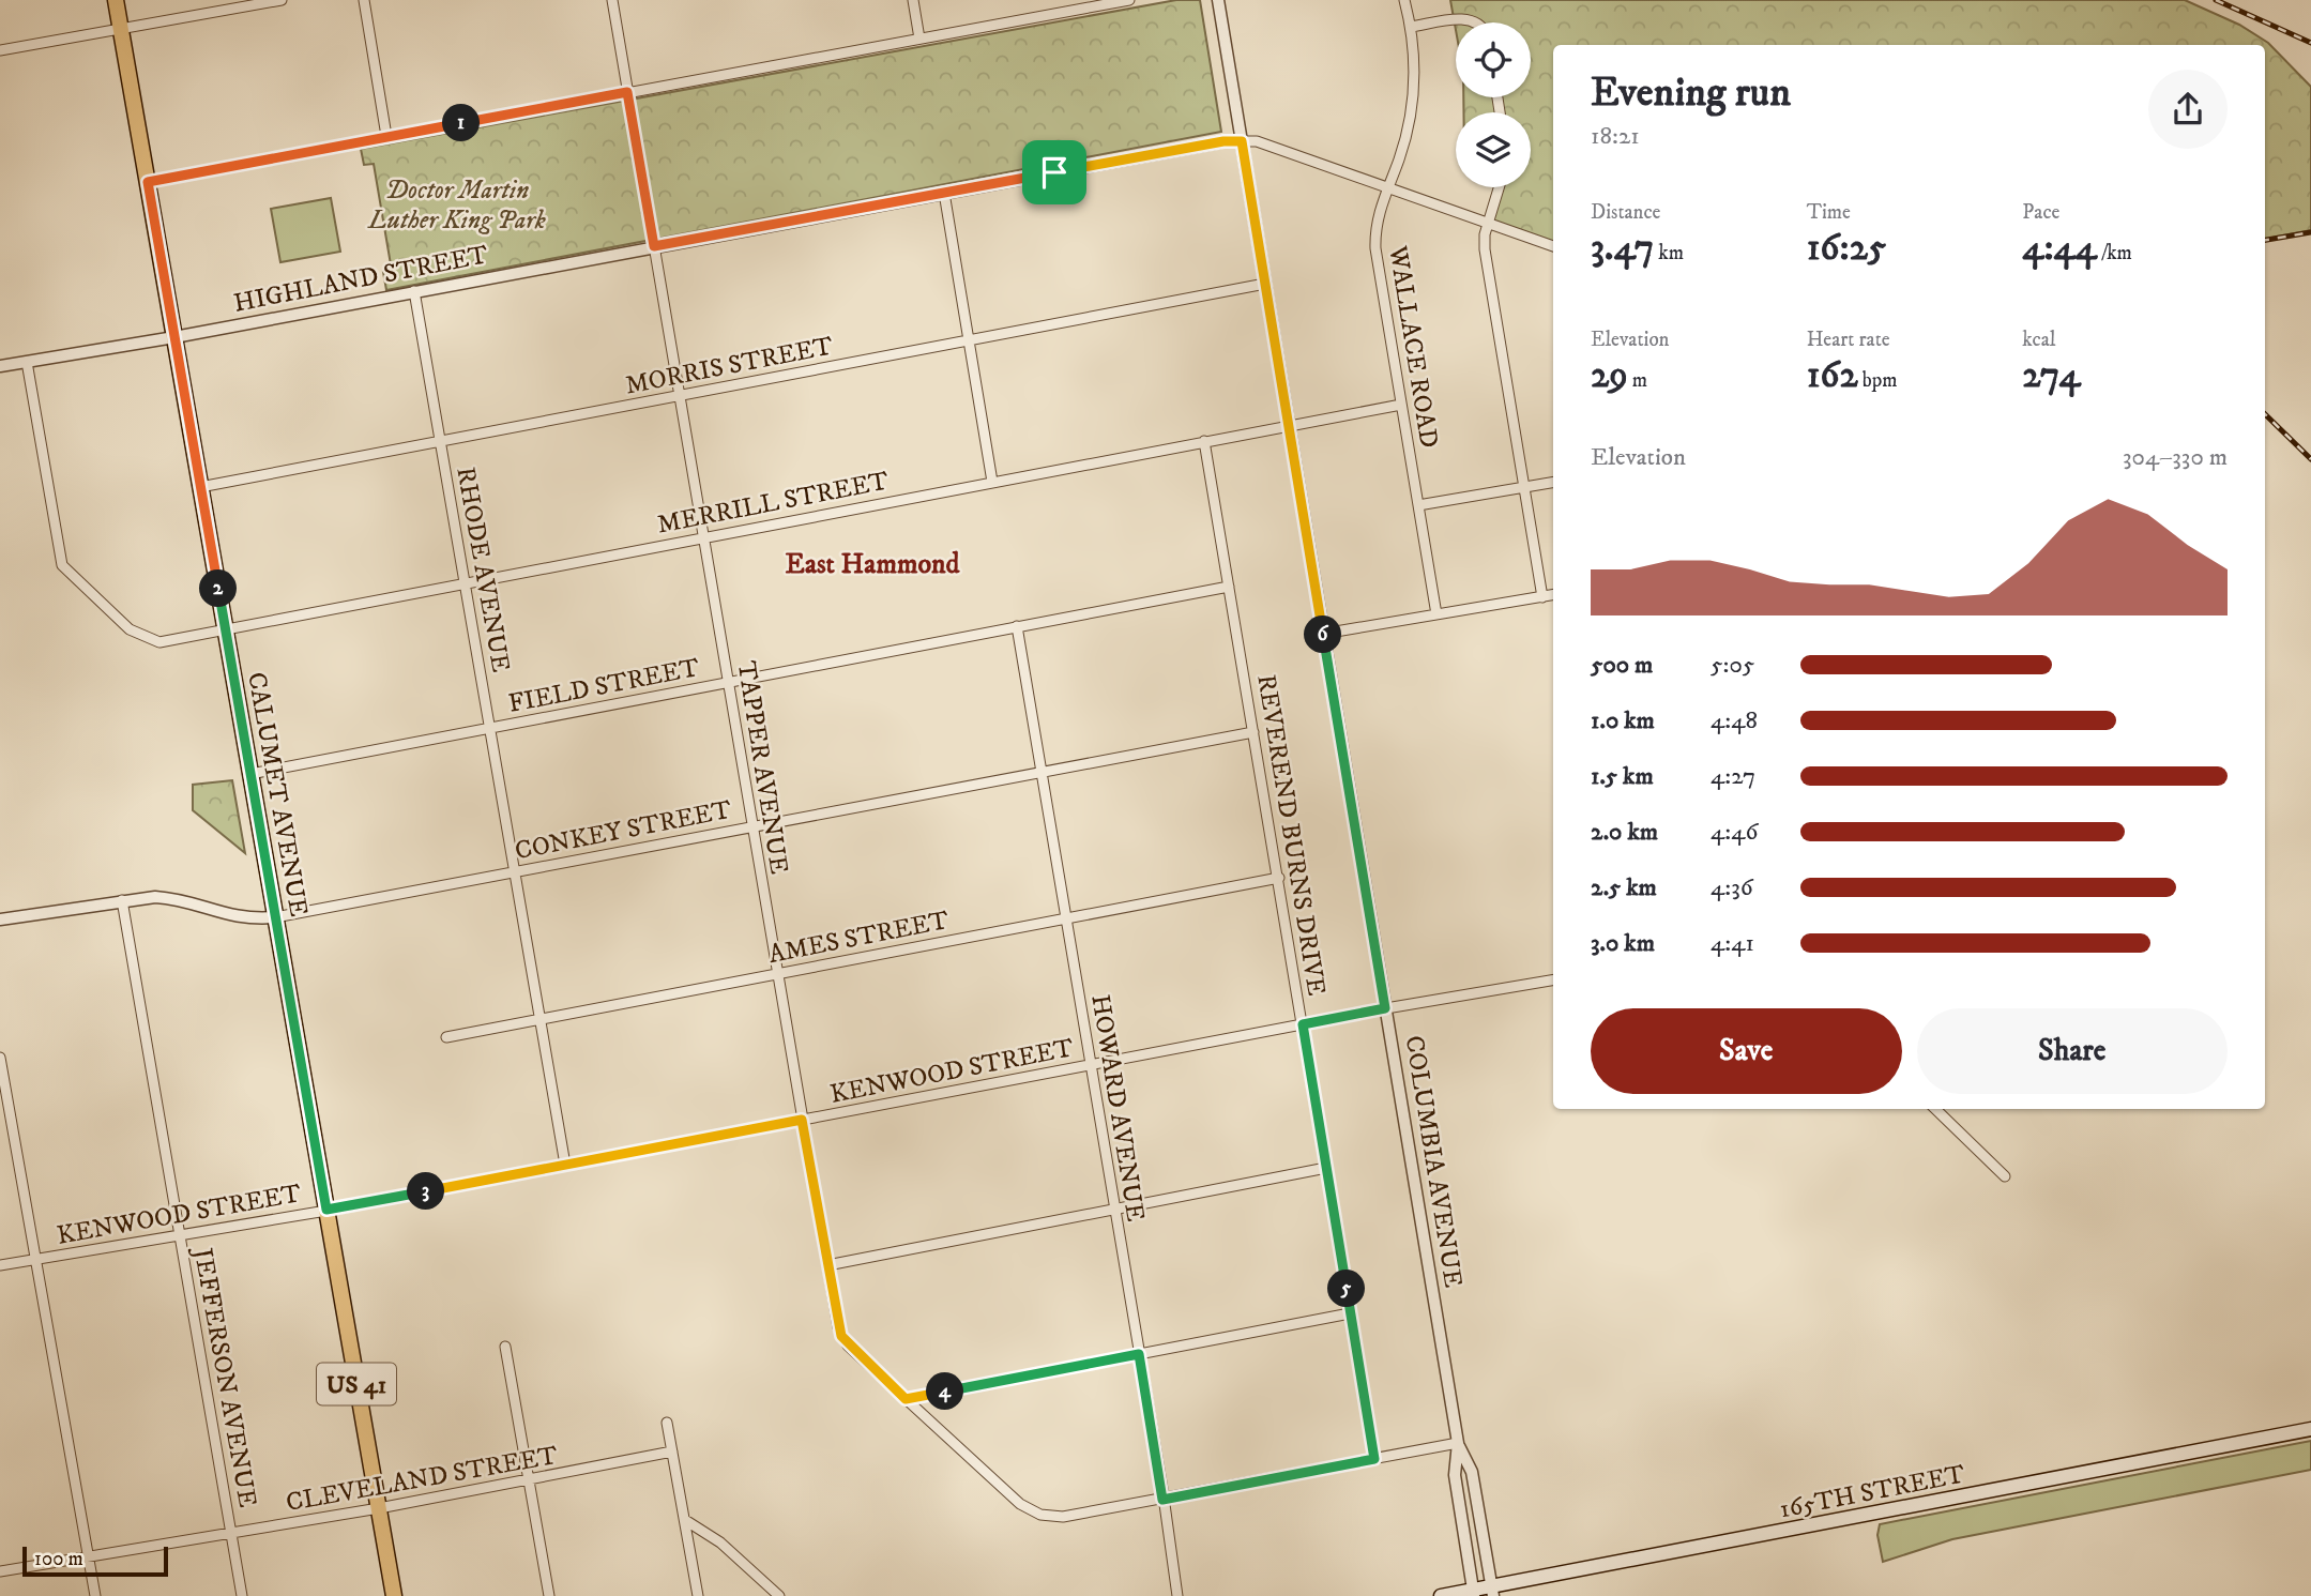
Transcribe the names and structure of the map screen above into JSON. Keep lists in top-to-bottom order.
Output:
{
  "streets": {
    "main road": ["CALUMET AVENUE", "US 41", "165TH STREET"],
    "street": [
      "HIGHLAND STREET",
      "WALLACE ROAD",
      "MORRIS STREET",
      "MERRILL STREET",
      "RHODE AVENUE",
      "FIELD STREET",
      "TAPPER AVENUE",
      "CONKEY STREET",
      "REVEREND BURNS DRIVE",
      "AMES STREET",
      "KENWOOD STREET",
      "HOWARD AVENUE",
      "COLUMBIA AVENUE",
      "JEFFERSON AVENUE",
      "CLEVELAND STREET"
    ]
  },
  "crossings": [
    ["HIGHLAND STREET", "WALLACE ROAD"],
    ["HIGHLAND STREET", "MERRILL STREET"],
    ["HIGHLAND STREET", "RHODE AVENUE"],
    ["HIGHLAND STREET", "TAPPER AVENUE"],
    ["HIGHLAND STREET", "CALUMET AVENUE"],
    ["HIGHLAND STREET", "COLUMBIA AVENUE"],
    ["WALLACE ROAD", "MERRILL STREET"],
    ["MORRIS STREET", "RHODE AVENUE"],
    ["MORRIS STREET", "TAPPER AVENUE"],
    ["MORRIS STREET", "CALUMET AVENUE"],
    ["MORRIS STREET", "COLUMBIA AVENUE"],
    ["MERRILL STREET", "RHODE AVENUE"],
    ["MERRILL STREET", "TAPPER AVENUE"],
    ["MERRILL STREET", "CALUMET AVENUE"],
    ["MERRILL STREET", "REVEREND BURNS DRIVE"],
    ["MERRILL STREET", "COLUMBIA AVENUE"],
    ["RHODE AVENUE", "FIELD STREET"],
    ["RHODE AVENUE", "CONKEY STREET"],
    ["RHODE AVENUE", "AMES STREET"],
    ["RHODE AVENUE", "KENWOOD STREET"],
    ["FIELD STREET", "TAPPER AVENUE"],
    ["FIELD STREET", "CALUMET AVENUE"],
    ["FIELD STREET", "REVEREND BURNS DRIVE"],
    ["FIELD STREET", "HOWARD AVENUE"],
    ["TAPPER AVENUE", "CONKEY STREET"],
    ["TAPPER AVENUE", "REVEREND BURNS DRIVE"],
    ["TAPPER AVENUE", "AMES STREET"],
    ["TAPPER AVENUE", "KENWOOD STREET"],
    ["TAPPER AVENUE", "HOWARD AVENUE"],
    ["TAPPER AVENUE", "COLUMBIA AVENUE"],
    ["CALUMET AVENUE", "CONKEY STREET"],
    ["CALUMET AVENUE", "KENWOOD STREET"],
    ["CALUMET AVENUE", "CLEVELAND STREET"],
    ["CONKEY STREET", "REVEREND BURNS DRIVE"],
    ["CONKEY STREET", "HOWARD AVENUE"],
    ["CONKEY STREET", "JEFFERSON AVENUE"],
    ["REVEREND BURNS DRIVE", "AMES STREET"],
    ["REVEREND BURNS DRIVE", "KENWOOD STREET"],
    ["AMES STREET", "HOWARD AVENUE"],
    ["KENWOOD STREET", "HOWARD AVENUE"],
    ["KENWOOD STREET", "COLUMBIA AVENUE"],
    ["KENWOOD STREET", "JEFFERSON AVENUE"],
    ["COLUMBIA AVENUE", "165TH STREET"],
    ["JEFFERSON AVENUE", "CLEVELAND STREET"]
  ],
  "districts": ["East Hammond"],
  "parks": ["Doctor Martin Luther King Park"],
  "scale_bar": "100 m",
  "page": {
    "heading": ["Evening run", "18:21"],
    "pins": [
      "1",
      "2",
      "6",
      "3",
      "5",
      "4"
    ],
    "stats": [
      ["Distance", "3.47 km"],
      ["Time", "16:25"],
      ["Pace", "4:44 /km"],
      ["Elevation", "29 m"],
      ["Heart rate", "162 bpm"],
      ["kcal", "274"]
    ],
    "chart": ["Elevation", "304–330 m"],
    "list": [
      {
        "name": "500 m",
        "note": "5:05"
      },
      {
        "name": "1.0 km",
        "note": "4:48"
      },
      {
        "name": "1.5 km",
        "note": "4:27"
      },
      {
        "name": "2.0 km",
        "note": "4:46"
      },
      {
        "name": "2.5 km",
        "note": "4:36"
      },
      {
        "name": "3.0 km",
        "note": "4:41"
      }
    ],
    "buttons": ["Save", "Share"],
    "scale": "100 m"
  }
}
